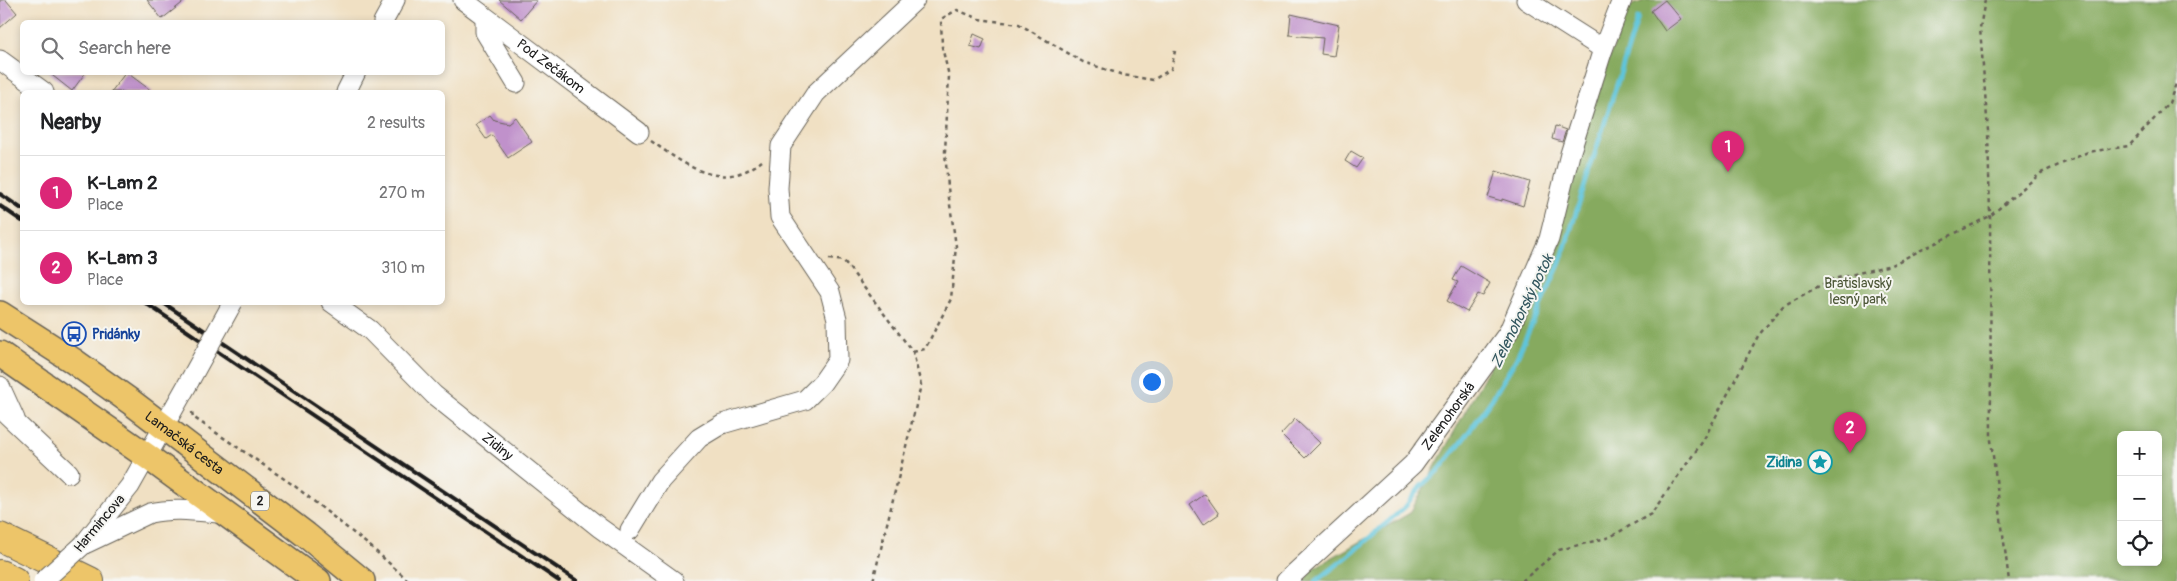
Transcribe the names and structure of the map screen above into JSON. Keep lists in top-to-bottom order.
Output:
{
  "streets": {
    "main road": ["Lamačská cesta", "2"],
    "street": [
      "Pod Zečákom",
      "Zelenohorská",
      "Zidiny",
      "Harmincova"
    ]
  },
  "crossings": [
    ["Lamačská cesta", "Harmincova"],
    ["2", "Harmincova"]
  ],
  "water": ["Zelenohorský potok"],
  "parks": ["Bratislavský lesný park"],
  "places": {
    "bus stop": ["Pridánky"],
    "place": ["Zidina"]
  },
  "page": {
    "search": "Search here",
    "heading": ["Nearby", "2 results"],
    "pins": ["1", "2"],
    "list": [
      {
        "mark": "1",
        "name": "K-Lam 2",
        "note": "Place",
        "value": "270 m"
      },
      {
        "mark": "2",
        "name": "K-Lam 3",
        "note": "Place",
        "value": "310 m"
      }
    ],
    "map_buttons": ["+", "−"]
  }
}
